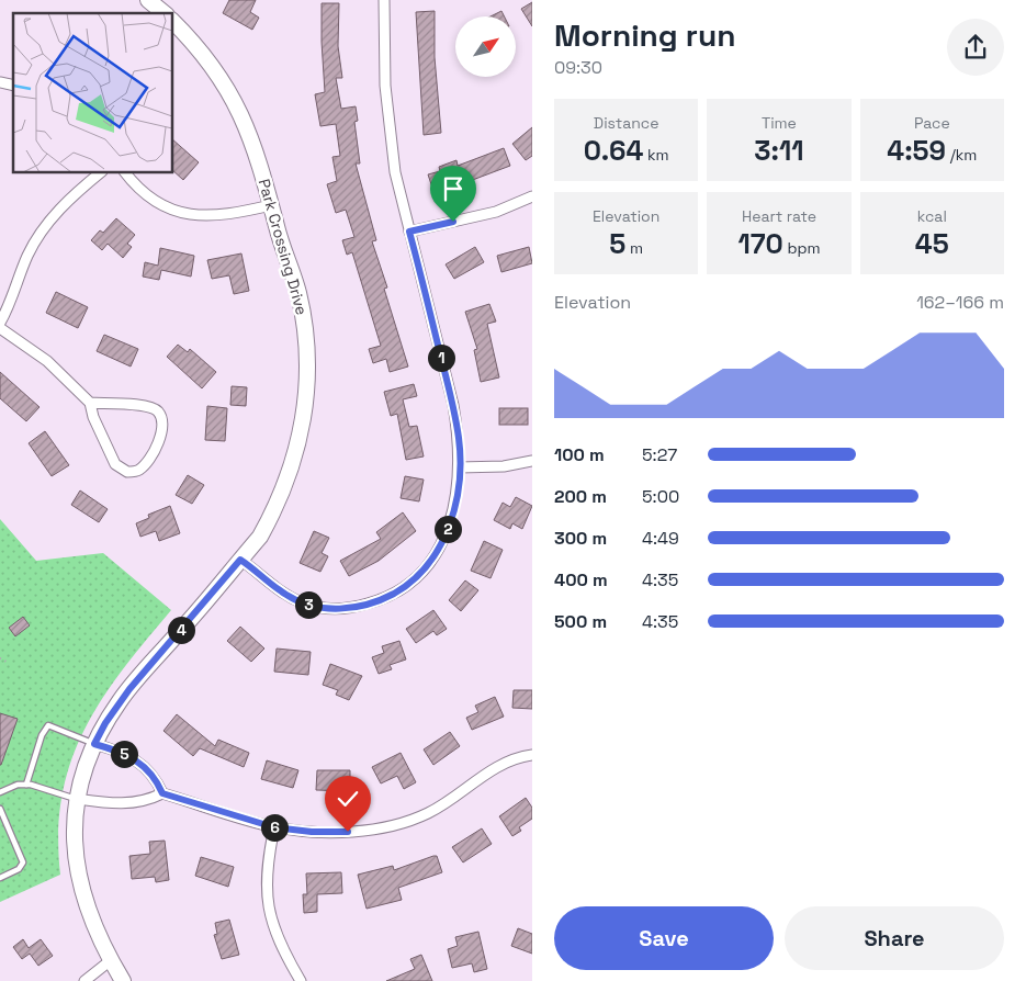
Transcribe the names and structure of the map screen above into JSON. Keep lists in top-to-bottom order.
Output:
{
  "streets": {
    "street": ["Park Crossing Drive"]
  },
  "north": "top right",
  "page": {
    "heading": ["Morning run", "09:30"],
    "stats": [
      ["Distance", "0.64 km"],
      ["Time", "3:11"],
      ["Pace", "4:59 /km"],
      ["Elevation", "5 m"],
      ["Heart rate", "170 bpm"],
      ["kcal", "45"]
    ],
    "chart": ["Elevation", "162–166 m"],
    "pins": [
      "1",
      "2",
      "3",
      "4",
      "5",
      "6"
    ],
    "list": [
      {
        "name": "100 m",
        "note": "5:27"
      },
      {
        "name": "200 m",
        "note": "5:00"
      },
      {
        "name": "300 m",
        "note": "4:49"
      },
      {
        "name": "400 m",
        "note": "4:35"
      },
      {
        "name": "500 m",
        "note": "4:35"
      }
    ],
    "buttons": ["Save", "Share"]
  }
}
